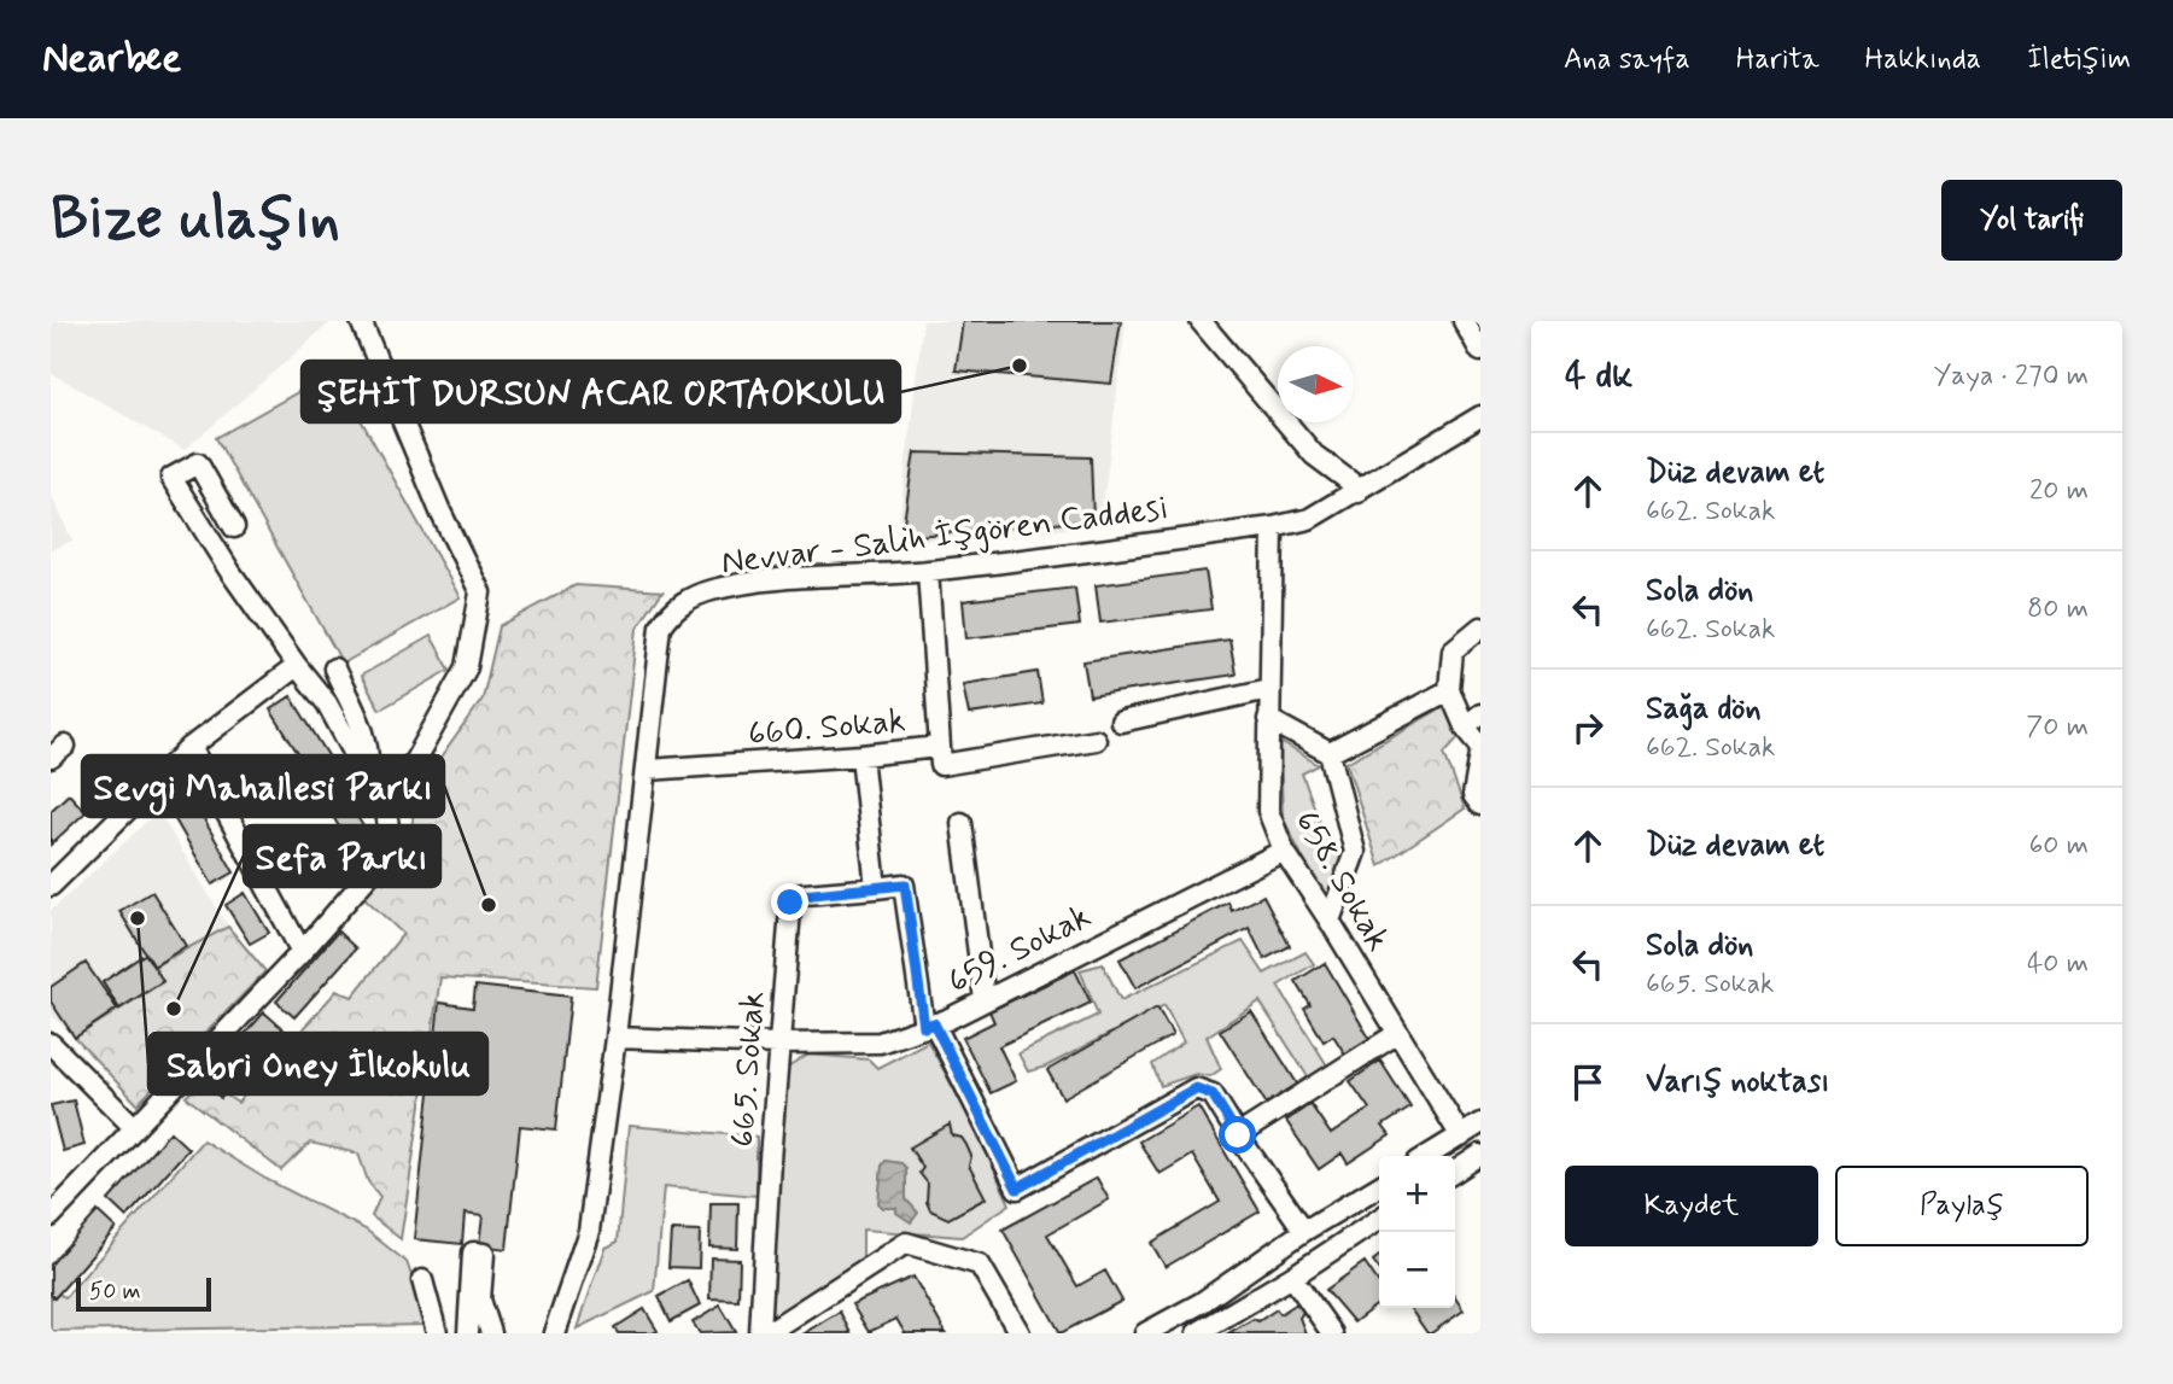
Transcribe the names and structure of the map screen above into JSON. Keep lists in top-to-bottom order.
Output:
{
  "streets": {
    "street": [
      "Nevvar - Salih İşgören Caddesi",
      "660. Sokak",
      "658. Sokak",
      "659. Sokak",
      "665. Sokak"
    ]
  },
  "crossings": [
    ["Nevvar - Salih İşgören Caddesi", "660. Sokak"],
    ["Nevvar - Salih İşgören Caddesi", "658. Sokak"],
    ["Nevvar - Salih İşgören Caddesi", "659. Sokak"],
    ["658. Sokak", "659. Sokak"],
    ["659. Sokak", "665. Sokak"]
  ],
  "places": [
    "ŞEHİT DURSUN ACAR ORTAOKULU",
    "Sevgi Mahallesi Parkı",
    "Sabri Oney İlkokulu",
    "Sefa Parkı"
  ],
  "scale_bar": "50 m",
  "north": "right",
  "page": {
    "header": "Nearbee",
    "nav": [
      "Ana sayfa",
      "Harita",
      "Hakkında",
      "İletişim"
    ],
    "buttons": [
      "Yol tarifi",
      ["Kaydet", "Paylaş"]
    ],
    "title": "Bize ulaşın",
    "heading": ["4 dk", "Yaya · 270 m"],
    "list": [
      ["Düz devam et", "662. Sokak", "20 m"],
      ["Sola dön", "662. Sokak", "80 m"],
      ["Sağa dön", "662. Sokak", "70 m"],
      ["Düz devam et", "60 m"],
      ["Sola dön", "665. Sokak", "40 m"],
      "Varış noktası"
    ],
    "map_buttons": ["+", "−"],
    "scale": "50 m"
  }
}
